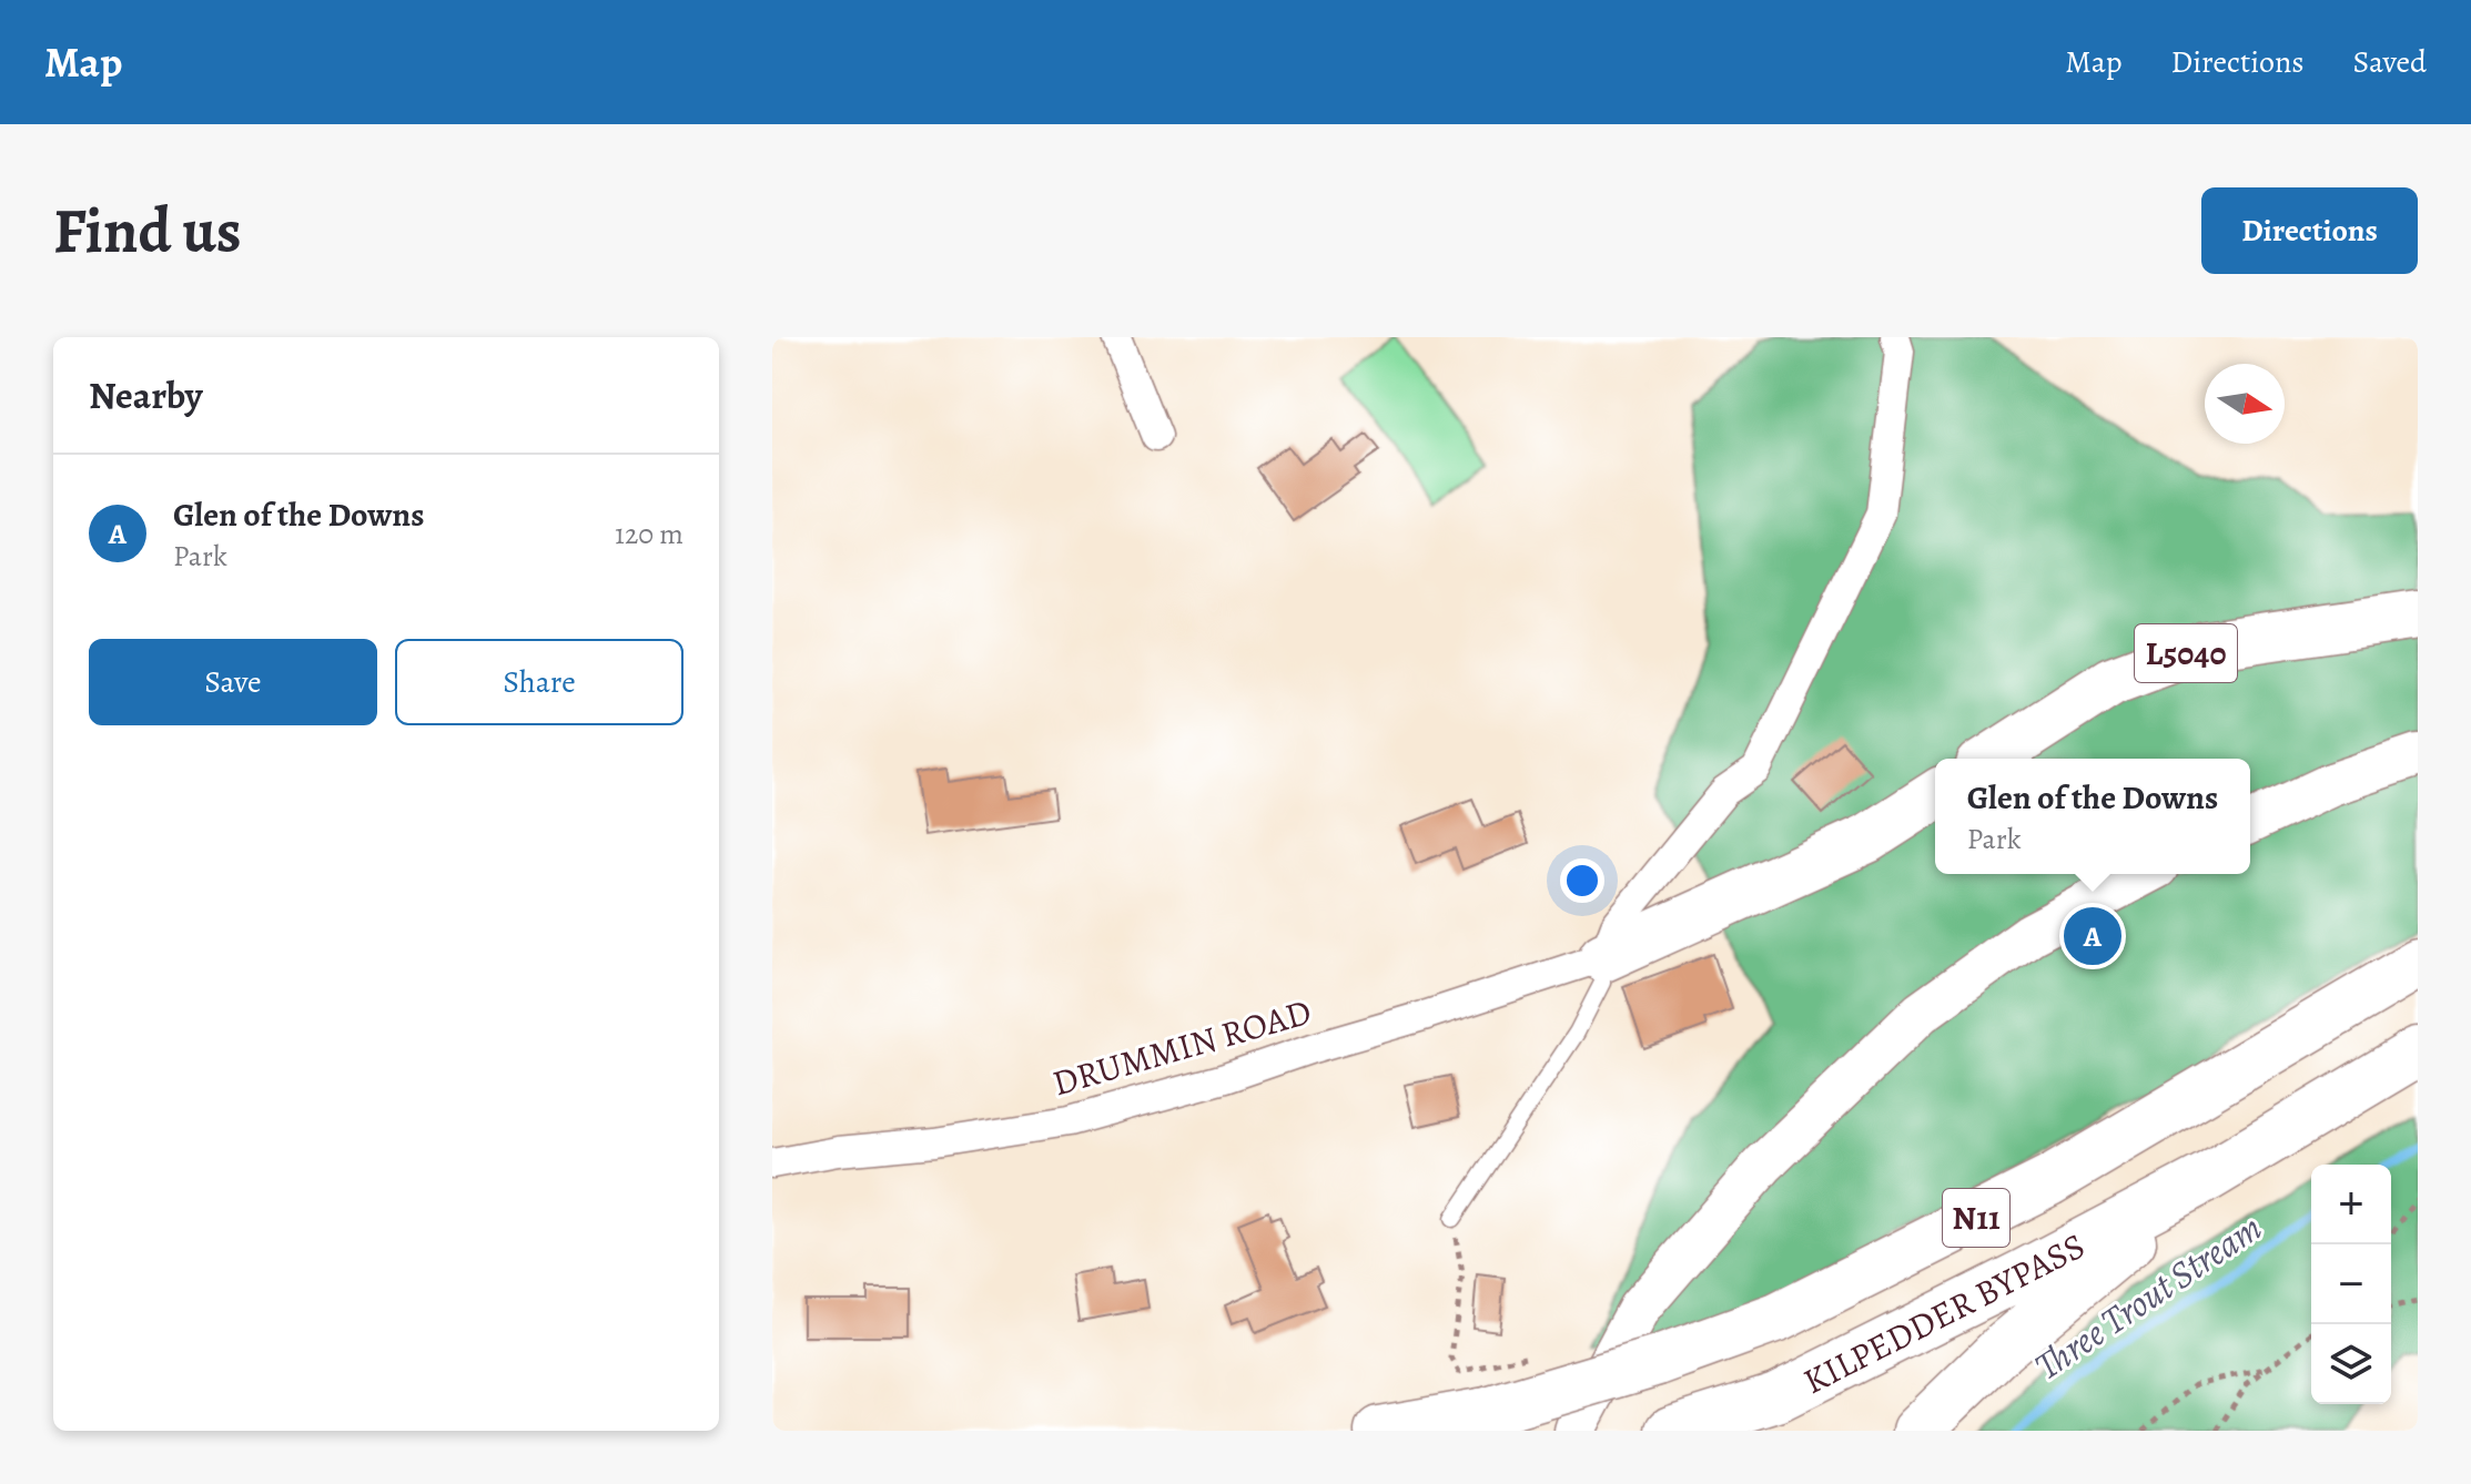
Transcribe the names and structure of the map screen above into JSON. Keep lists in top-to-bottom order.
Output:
{
  "streets": {
    "highway": ["L5040", "N11", "KILPEDDER BYPASS"],
    "street": ["DRUMMIN ROAD"]
  },
  "crossings": [
    ["N11", "KILPEDDER BYPASS"]
  ],
  "water": ["Three Trout Stream"],
  "north": "right",
  "page": {
    "header": "Map",
    "nav": ["Map", "Directions", "Saved"],
    "buttons": [
      "Directions",
      ["Save", "Share"]
    ],
    "title": "Find us",
    "heading": "Nearby",
    "list": [
      {
        "mark": "A",
        "name": "Glen of the Downs",
        "note": "Park",
        "value": "120 m"
      }
    ],
    "popup": ["Glen of the Downs", "Park"],
    "pins": "A",
    "map_buttons": ["+", "−"]
  }
}
